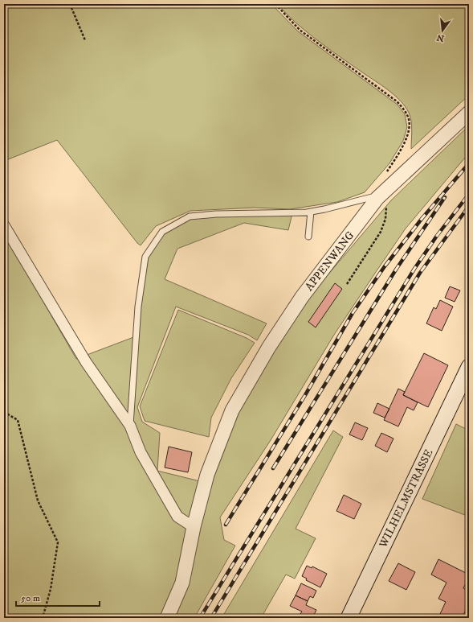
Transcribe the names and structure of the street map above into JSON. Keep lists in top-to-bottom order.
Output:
{
  "streets": {
    "main road": ["WILHELMSTRASSE"],
    "street": ["APPENWANG"]
  },
  "scale_bar": "50 m",
  "north": "bottom"
}
